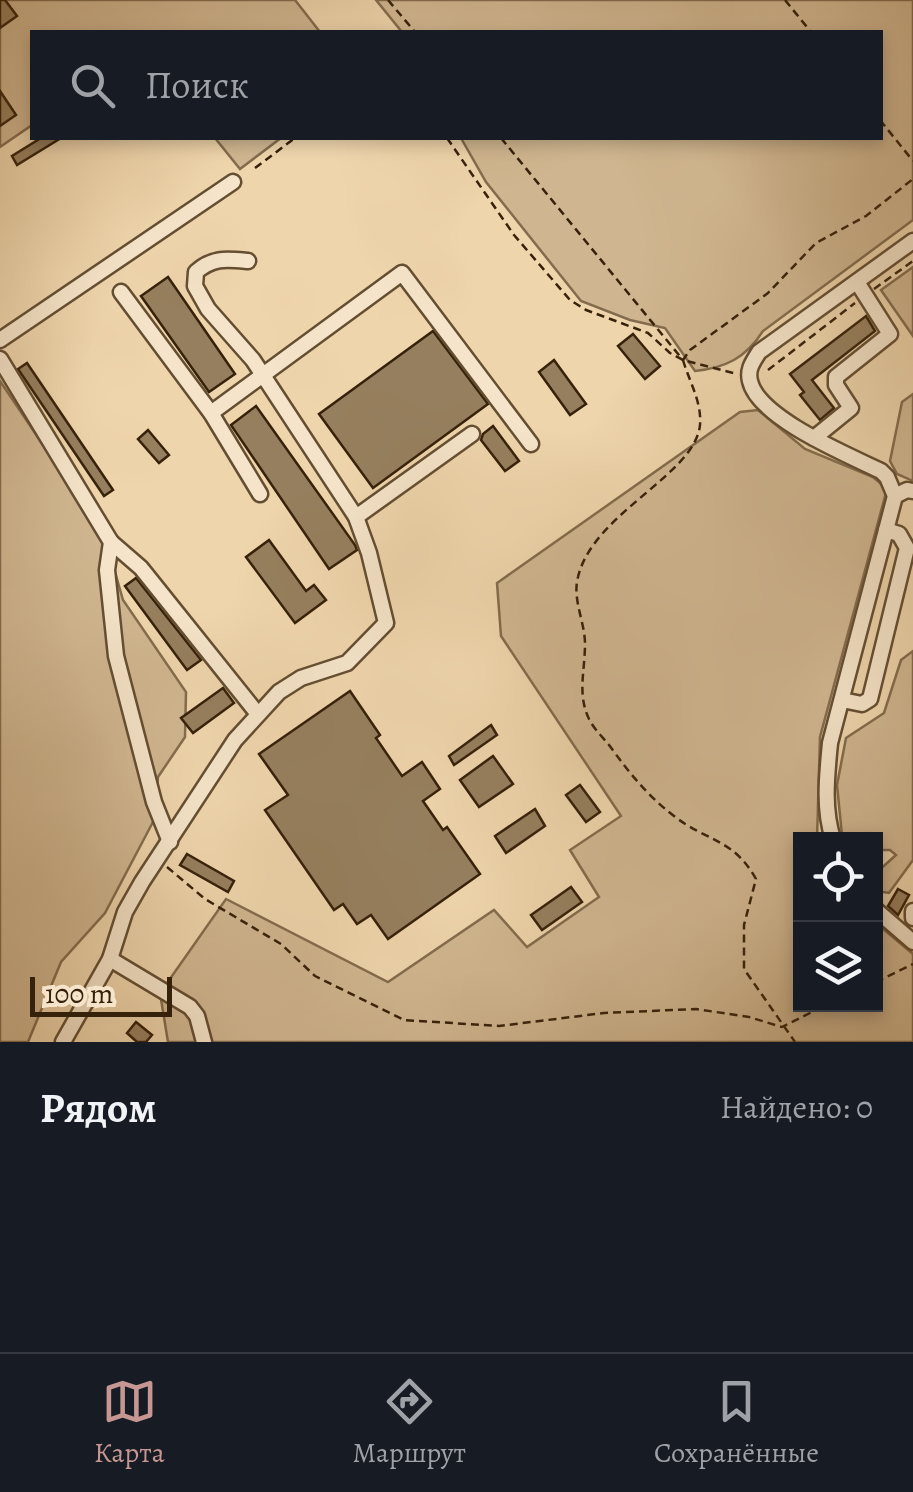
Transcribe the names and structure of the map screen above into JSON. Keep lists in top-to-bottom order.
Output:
{
  "scale_bar": "100 m",
  "page": {
    "search": "Поиск",
    "scale": "100 m",
    "heading": ["Рядом", "Найдено: 0"],
    "nav": ["Карта", "Маршрут", "Сохранённые"]
  }
}
